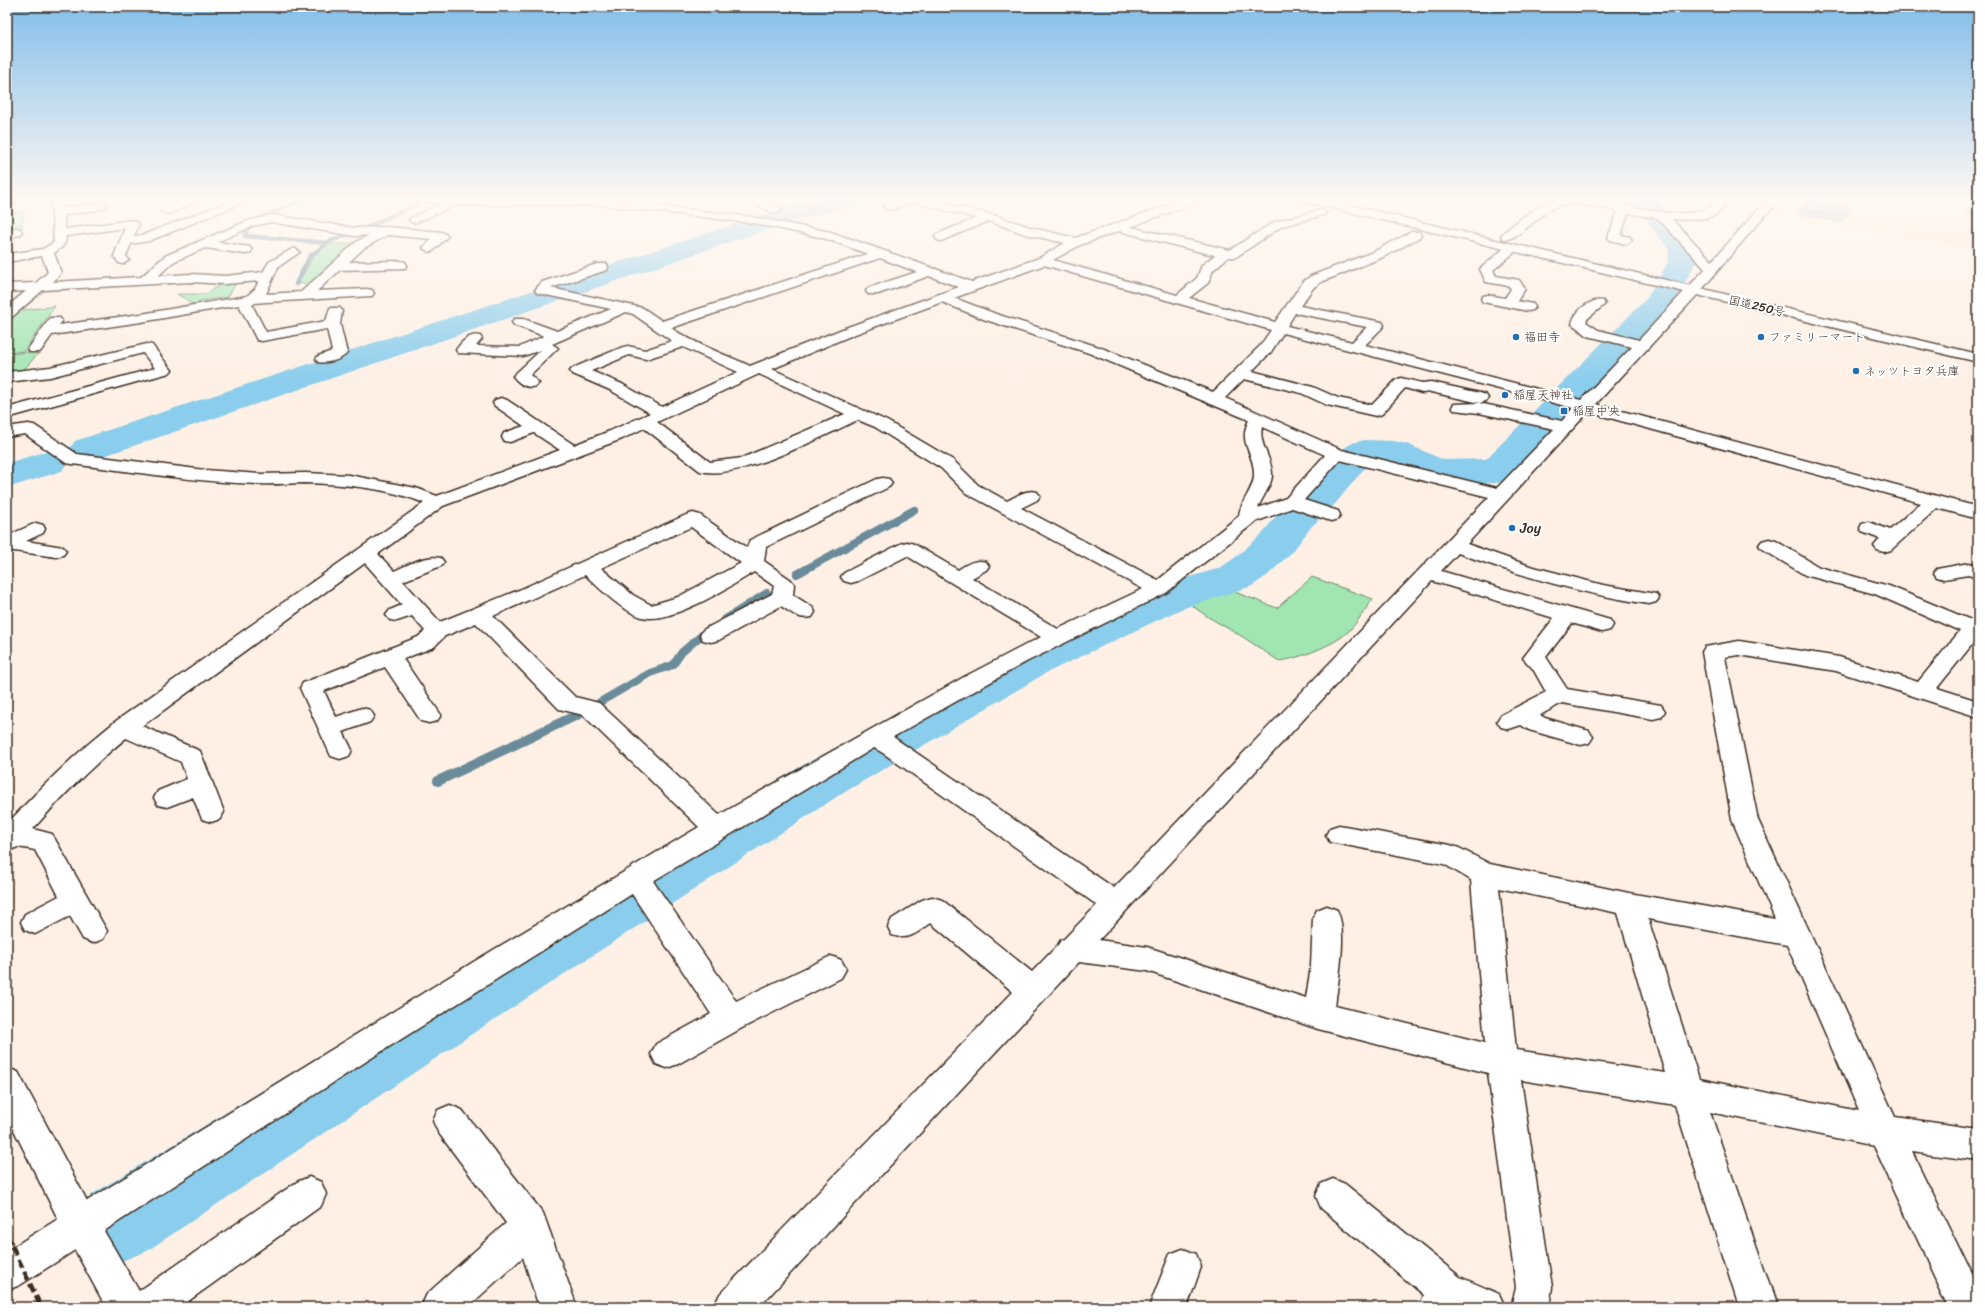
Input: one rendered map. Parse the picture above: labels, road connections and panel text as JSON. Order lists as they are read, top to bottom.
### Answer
{
  "streets": {
    "main road": ["国道250号"]
  },
  "places": {
    "other": [
      "福田寺",
      "ファミリーマート",
      "ネッツトヨタ兵庫",
      "稲屋天神社",
      "Joy"
    ],
    "transit": ["稲屋中央"]
  }
}
